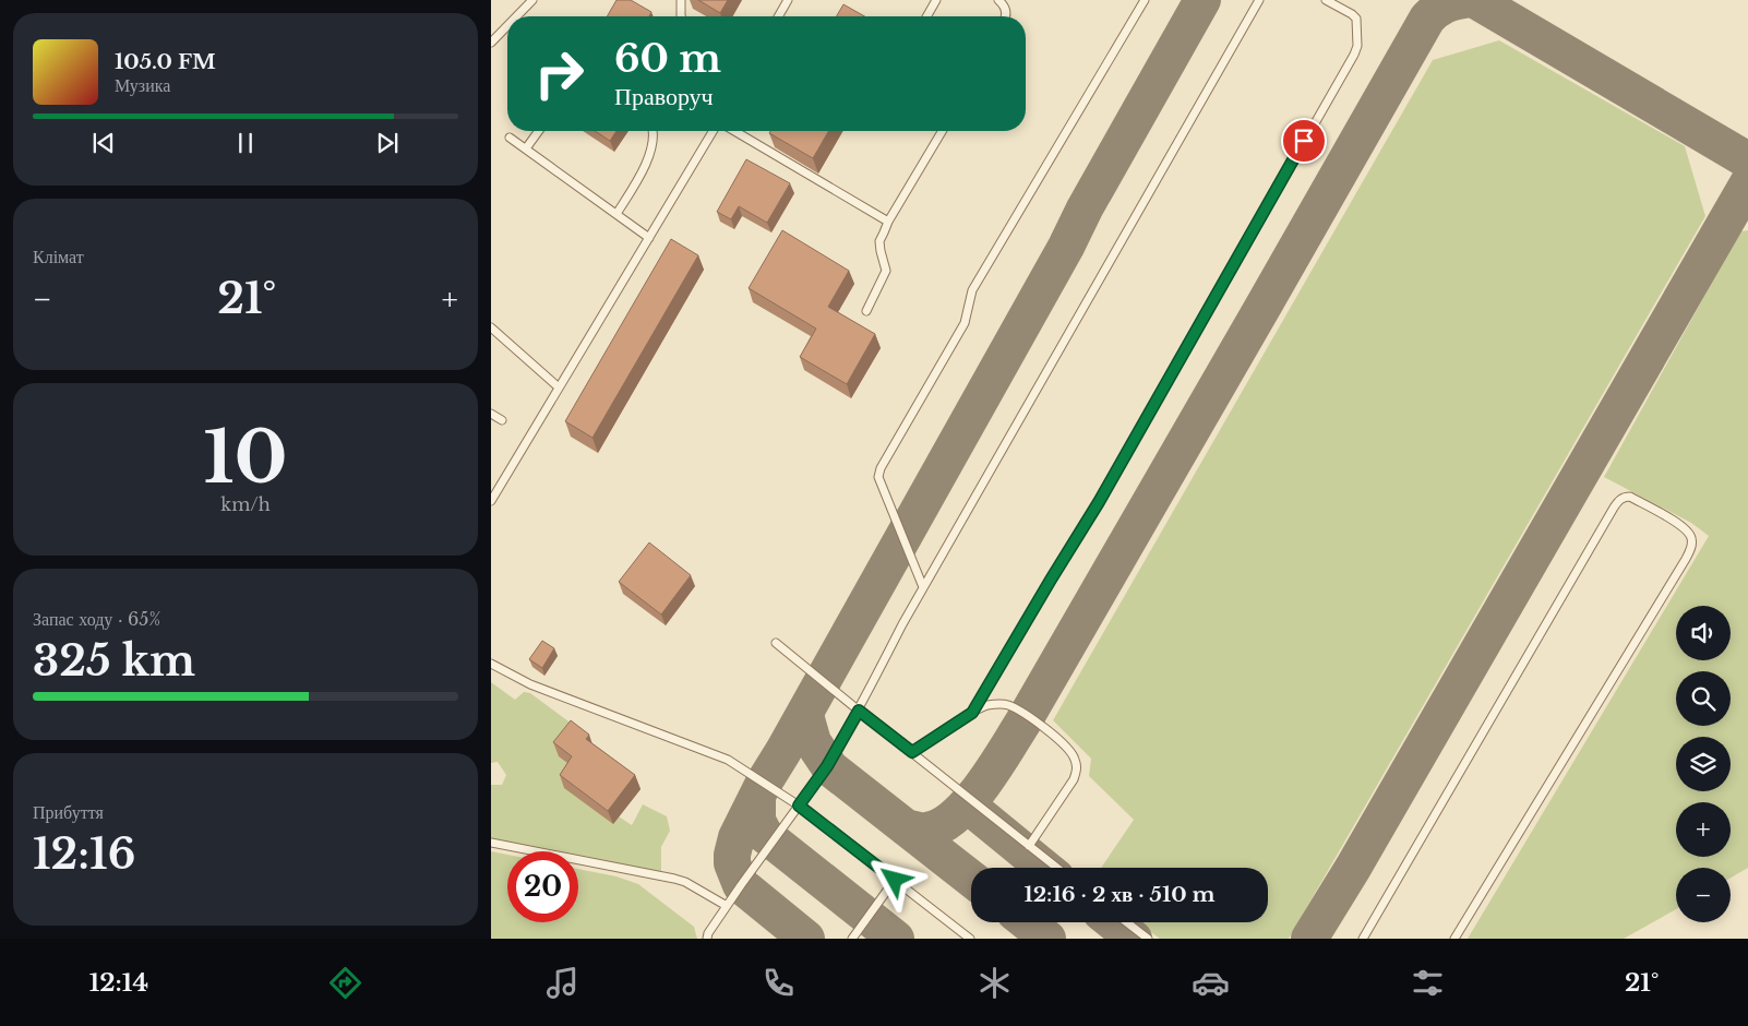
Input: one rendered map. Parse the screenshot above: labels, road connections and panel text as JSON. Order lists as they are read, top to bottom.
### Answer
{
  "page": {
    "turn": ["60 m", "Праворуч"],
    "song": ["105.0 FM", "Музика"],
    "tile": [
      "Клімат",
      ["10", "km/h"],
      ["Запас ходу · 65%", "325 km"],
      ["Прибуття", "12:16"]
    ],
    "heat": ["−", "21°", "+"],
    "map_buttons": ["+", "−"],
    "limit": "20",
    "trip": "12:16 · 2 хв · 510 m",
    "tabs": ["12:14", "21°"]
  }
}
